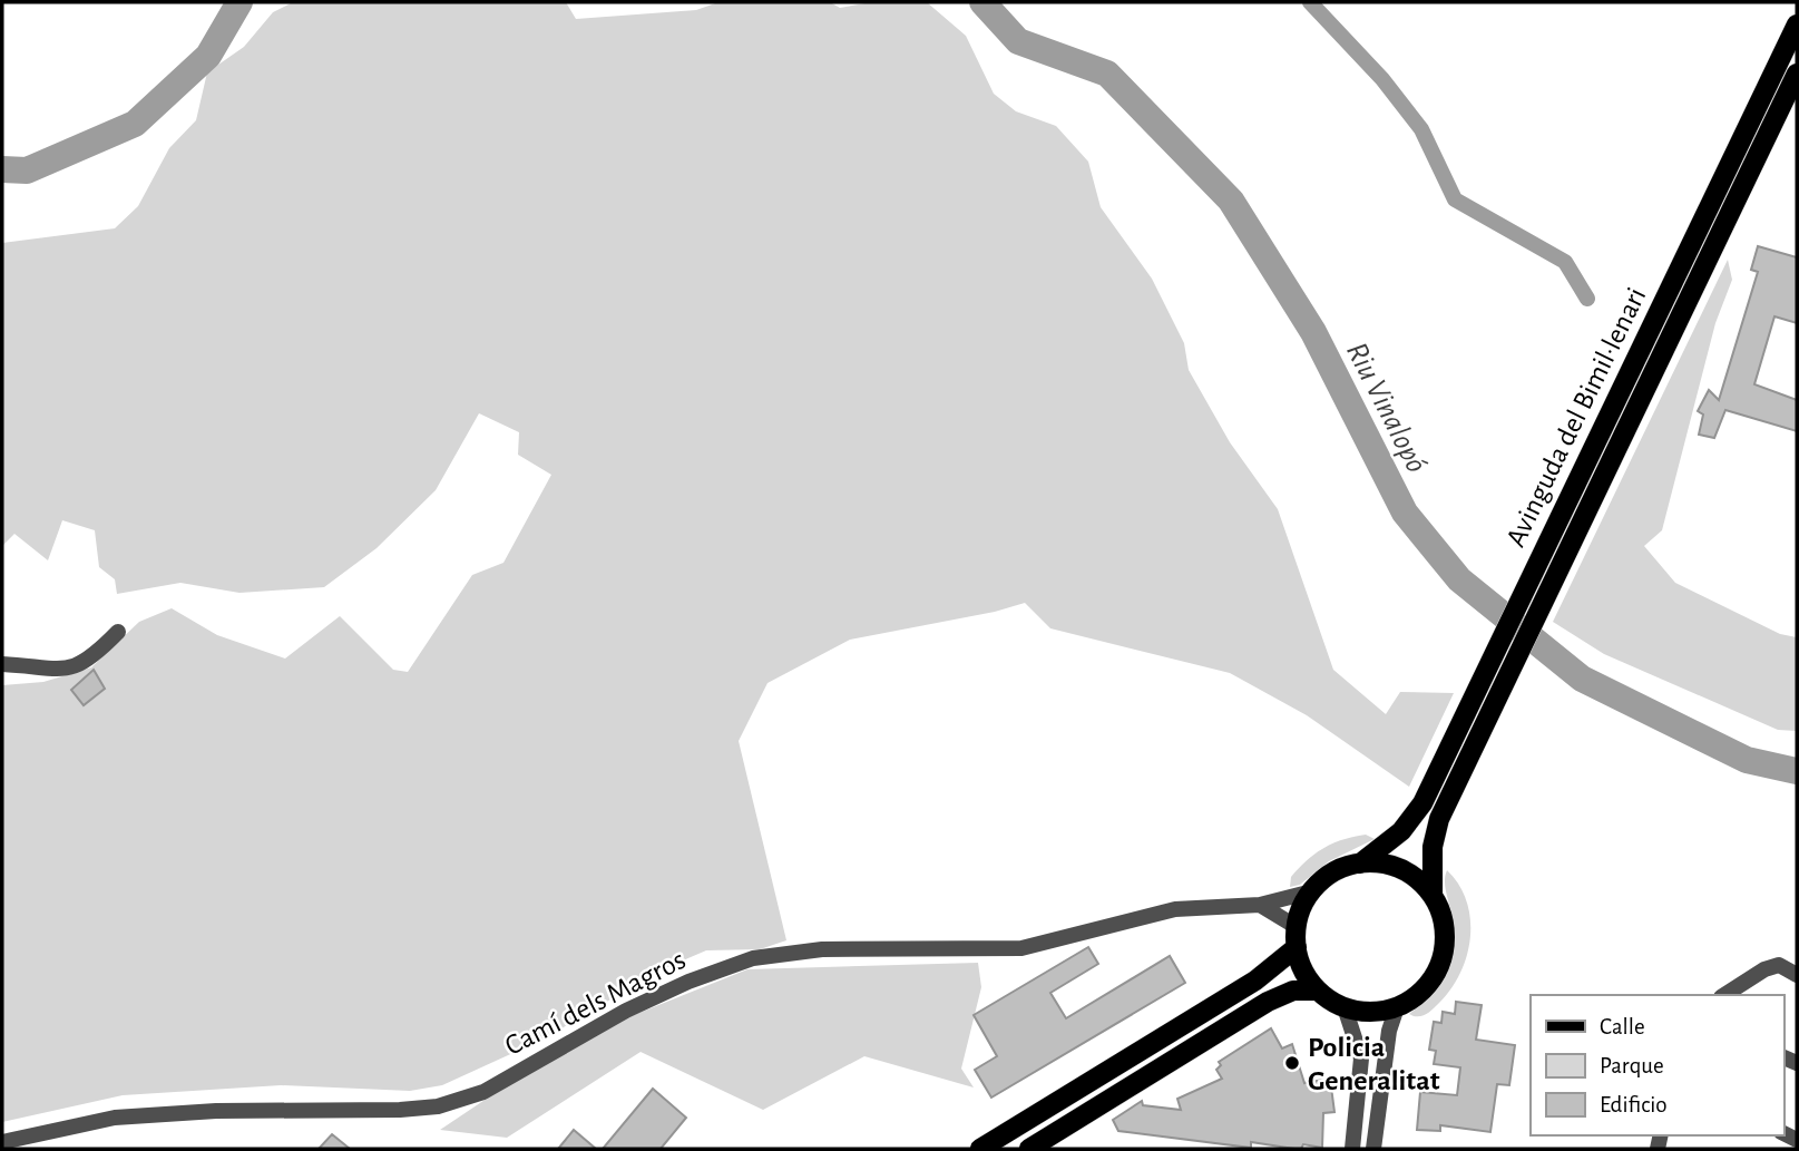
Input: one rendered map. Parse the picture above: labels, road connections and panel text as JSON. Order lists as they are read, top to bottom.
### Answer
{
  "streets": {
    "main road": ["Avinguda del Bimil·lenari"],
    "street": ["Camí dels Magros"]
  },
  "crossings": [
    ["Avinguda del Bimil·lenari", "Camí dels Magros"]
  ],
  "water": ["Riu Vinalopó"],
  "places": ["Policia Generalitat"],
  "legend": ["Calle", "Parque", "Edificio"]
}
